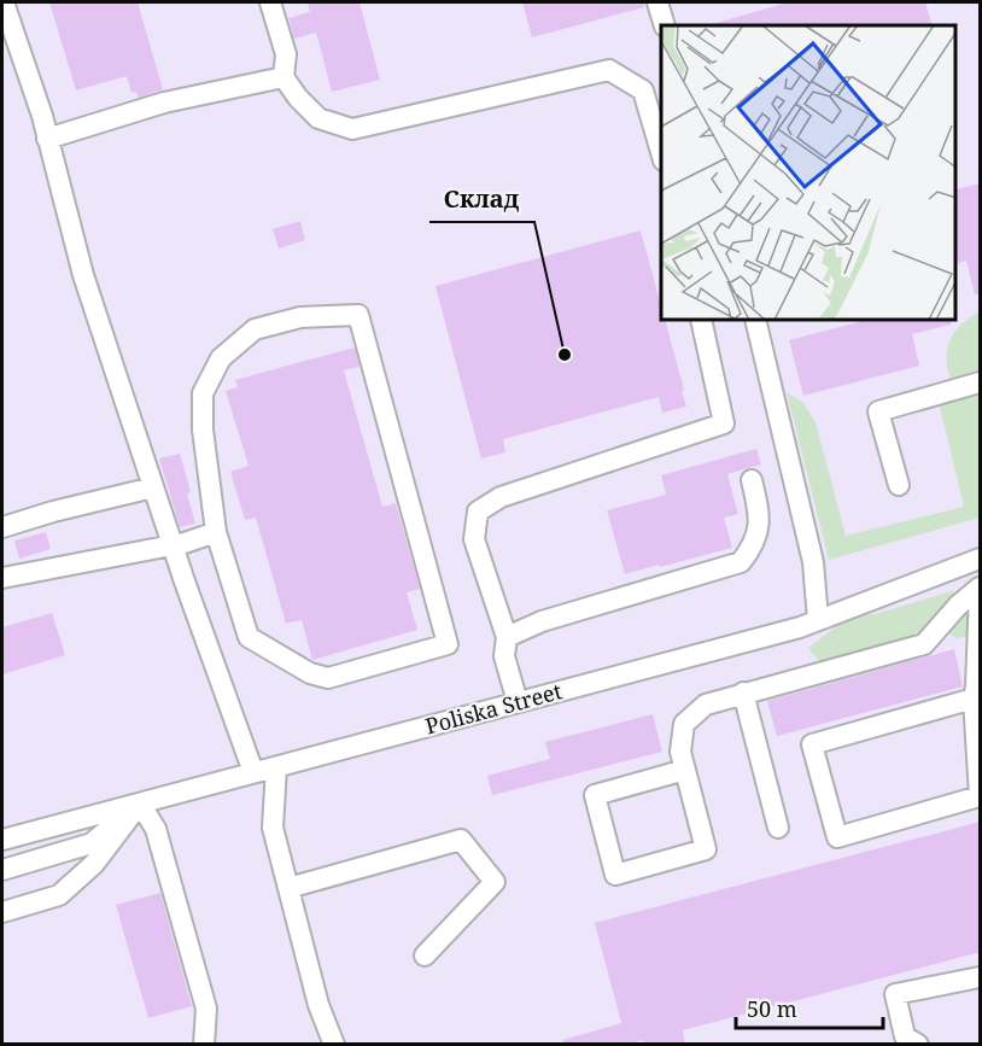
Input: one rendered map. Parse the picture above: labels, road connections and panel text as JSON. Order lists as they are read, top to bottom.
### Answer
{
  "streets": {
    "street": ["Poliska Street"]
  },
  "places": ["Склад"],
  "scale_bar": "50 m"
}
